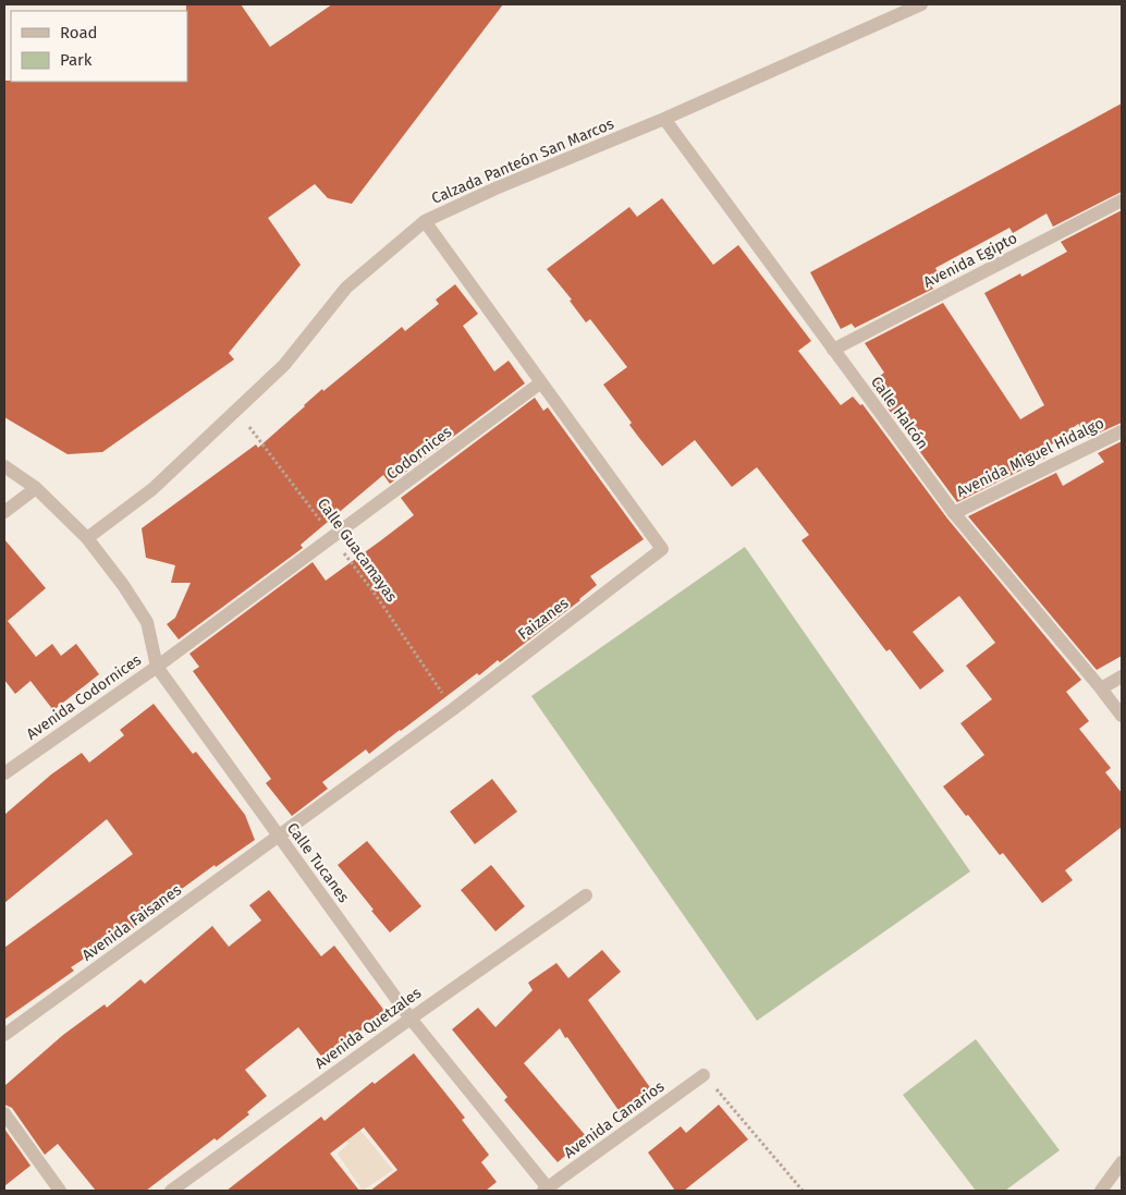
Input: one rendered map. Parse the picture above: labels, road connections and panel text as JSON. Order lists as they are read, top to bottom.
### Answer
{
  "streets": {
    "street": [
      "Calzada Panteón San Marcos",
      "Avenida Egipto",
      "Calle Halcón",
      "Codornices",
      "Avenida Miguel Hidalgo",
      "Faizanes",
      "Avenida Codornices",
      "Calle Tucanes",
      "Avenida Faisanes",
      "Avenida Quetzales",
      "Avenida Canarios"
    ],
    "path": ["Calle Guacamayas"]
  },
  "crossings": [
    ["Calzada Panteón San Marcos", "Calle Halcón"],
    ["Calzada Panteón San Marcos", "Calle Guacamayas"],
    ["Calzada Panteón San Marcos", "Calle Tucanes"],
    ["Avenida Egipto", "Calle Halcón"],
    ["Calle Halcón", "Avenida Miguel Hidalgo"],
    ["Codornices", "Calle Guacamayas"],
    ["Codornices", "Faizanes"],
    ["Codornices", "Avenida Codornices"],
    ["Codornices", "Calle Tucanes"],
    ["Calle Guacamayas", "Faizanes"],
    ["Faizanes", "Calle Tucanes"],
    ["Faizanes", "Avenida Faisanes"],
    ["Avenida Codornices", "Calle Tucanes"],
    ["Calle Tucanes", "Avenida Faisanes"],
    ["Calle Tucanes", "Avenida Quetzales"],
    ["Calle Tucanes", "Avenida Canarios"]
  ],
  "legend": ["Road", "Park"]
}
